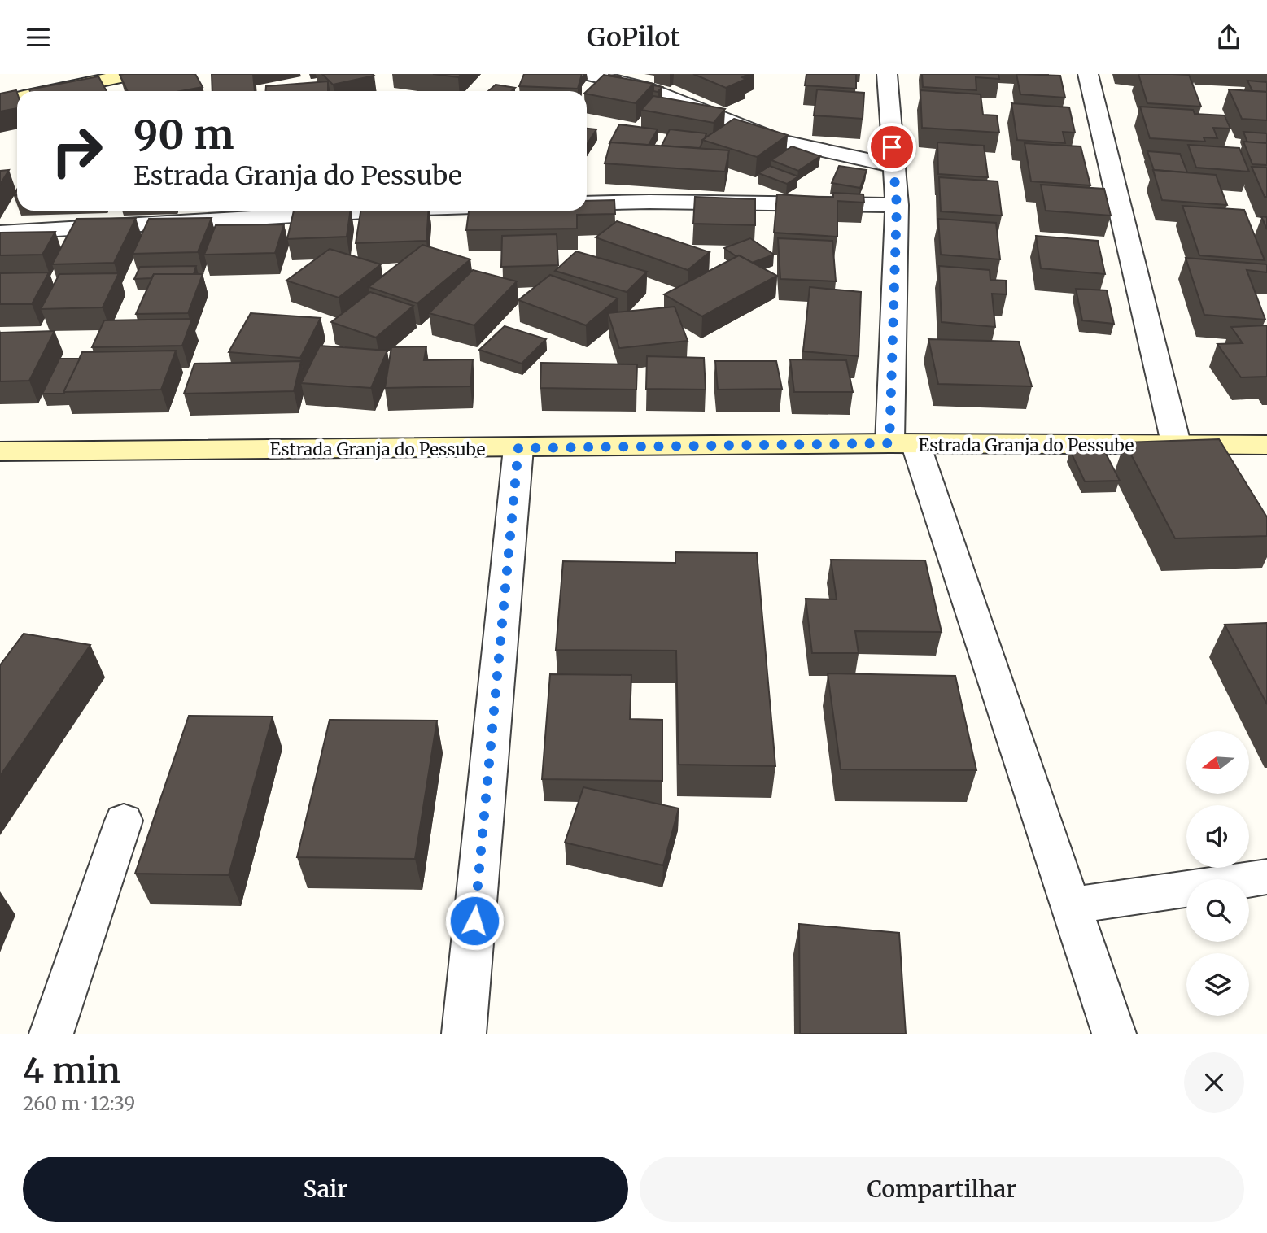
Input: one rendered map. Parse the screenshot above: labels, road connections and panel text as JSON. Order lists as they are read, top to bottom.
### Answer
{
  "streets": {
    "main road": ["Estrada Granja do Pessube"]
  },
  "north": "left",
  "page": {
    "header": "GoPilot",
    "turn": ["90 m", "Estrada Granja do Pessube"],
    "heading": ["4 min", "260 m · 12:39"],
    "buttons": ["Sair", "Compartilhar"]
  }
}
